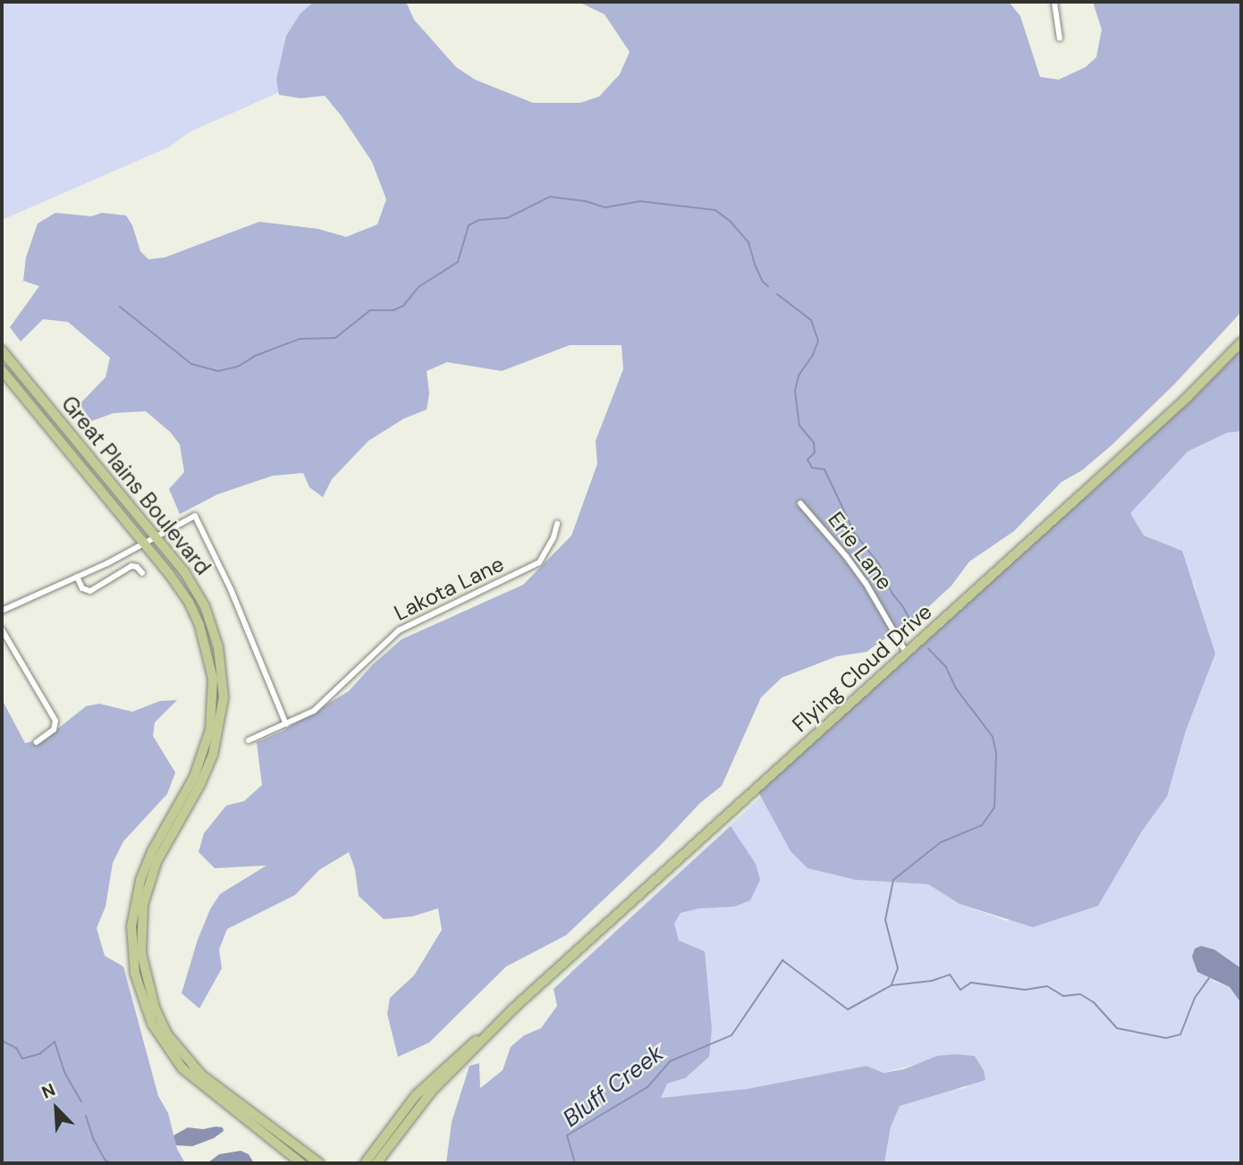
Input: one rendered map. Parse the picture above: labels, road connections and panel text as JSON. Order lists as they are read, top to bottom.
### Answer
{
  "streets": {
    "main road": ["Great Plains Boulevard", "Flying Cloud Drive"],
    "street": ["Erie Lane", "Lakota Lane"]
  },
  "crossings": [
    ["Erie Lane", "Flying Cloud Drive"]
  ],
  "water": ["Bluff Creek"],
  "north": "top left"
}
